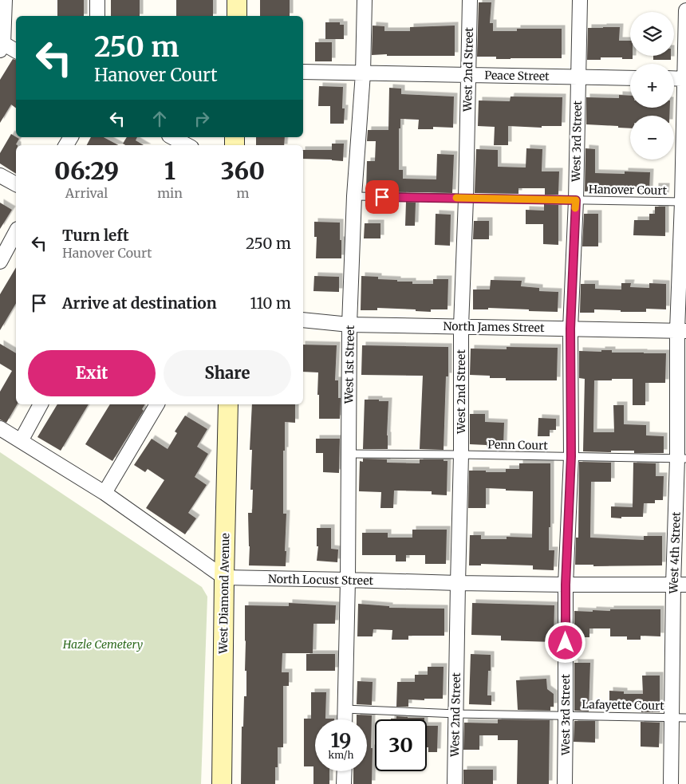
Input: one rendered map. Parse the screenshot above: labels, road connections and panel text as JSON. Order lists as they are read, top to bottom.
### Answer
{
  "streets": {
    "street": [
      "West 2nd Street",
      "Peace Street",
      "West 3rd Street",
      "North James Street",
      "West 1st Street",
      "West 4th Street",
      "North Locust Street",
      "West Diamond Avenue"
    ],
    "lane": ["Hanover Court", "Penn Court", "Lafayette Court"]
  },
  "crossings": [
    ["West 2nd Street", "Peace Street"],
    ["West 2nd Street", "Hanover Court"],
    ["West 2nd Street", "North James Street"],
    ["West 2nd Street", "Penn Court"],
    ["West 2nd Street", "North Locust Street"],
    ["West 2nd Street", "Lafayette Court"],
    ["Peace Street", "West 3rd Street"],
    ["Peace Street", "West 1st Street"],
    ["West 3rd Street", "Hanover Court"],
    ["West 3rd Street", "North James Street"],
    ["West 3rd Street", "Penn Court"],
    ["West 3rd Street", "North Locust Street"],
    ["West 3rd Street", "Lafayette Court"],
    ["Hanover Court", "West 1st Street"],
    ["Hanover Court", "West 4th Street"],
    ["North James Street", "West 1st Street"],
    ["North James Street", "West 4th Street"],
    ["West 1st Street", "Penn Court"],
    ["West 1st Street", "North Locust Street"],
    ["West 1st Street", "Lafayette Court"],
    ["Penn Court", "West 4th Street"],
    ["West 4th Street", "North Locust Street"],
    ["West 4th Street", "Lafayette Court"],
    ["North Locust Street", "West Diamond Avenue"]
  ],
  "parks": ["Hazle Cemetery"],
  "page": {
    "map_buttons": ["+", "−"],
    "turn": ["250 m", "Hanover Court"],
    "eta": [
      "06:29",
      "Arrival",
      "1",
      "min",
      "360",
      "m"
    ],
    "list": [
      {
        "name": "Turn left",
        "note": "Hanover Court",
        "value": "250 m"
      },
      {
        "name": "Arrive at destination",
        "value": "110 m"
      }
    ],
    "buttons": ["Exit", "Share"],
    "speed": "19 km/h",
    "limit": "30"
  }
}
